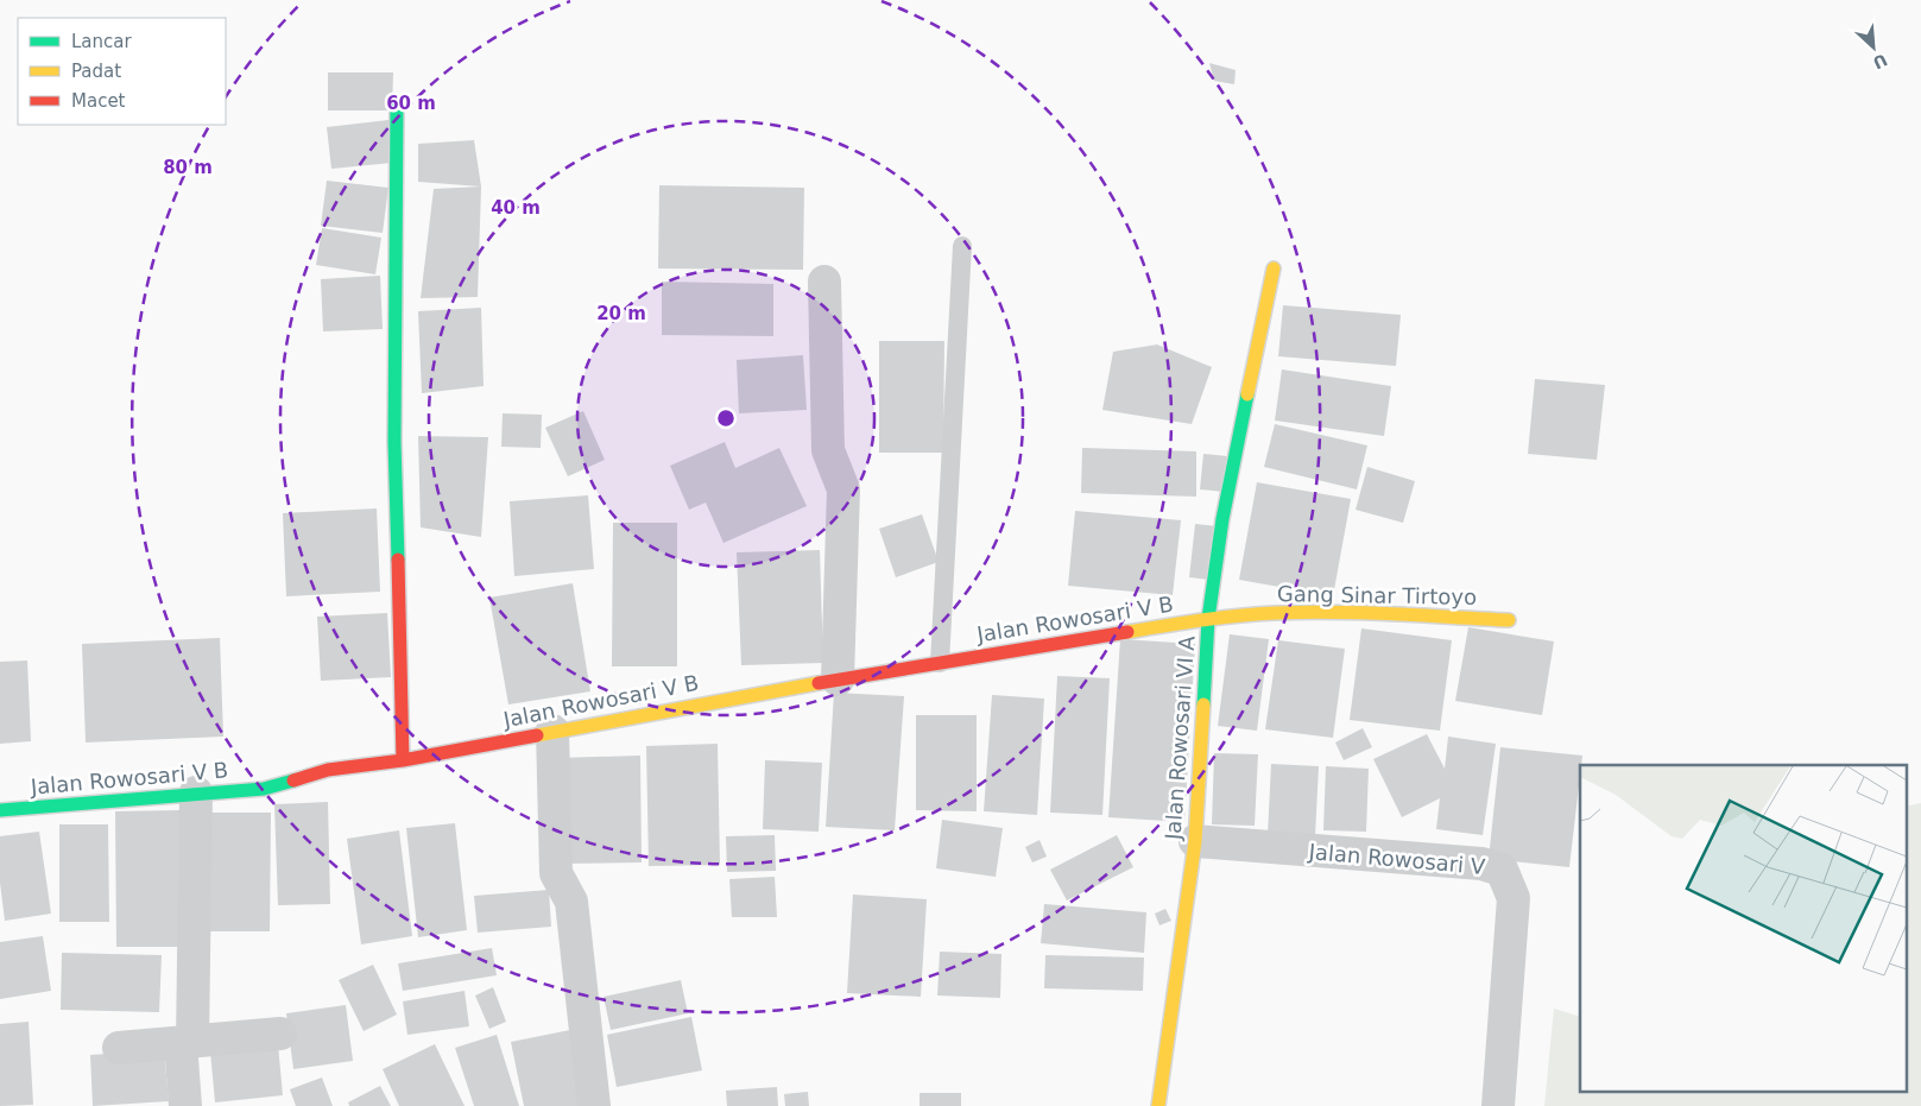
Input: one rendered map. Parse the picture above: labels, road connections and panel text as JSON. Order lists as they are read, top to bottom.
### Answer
{
  "streets": {
    "street": [
      "Gang Sinar Tirtoyo",
      "Jalan Rowosari V B",
      "Jalan Rowosari VI A",
      "Jalan Rowosari V"
    ]
  },
  "crossings": [
    ["Gang Sinar Tirtoyo", "Jalan Rowosari V B"],
    ["Gang Sinar Tirtoyo", "Jalan Rowosari VI A"],
    ["Jalan Rowosari V B", "Jalan Rowosari VI A"],
    ["Jalan Rowosari VI A", "Jalan Rowosari V"]
  ],
  "legend": ["Lancar", "Padat", "Macet"],
  "north": "bottom right",
  "rings": [
    "60 m",
    "80 m",
    "40 m",
    "20 m"
  ]
}
